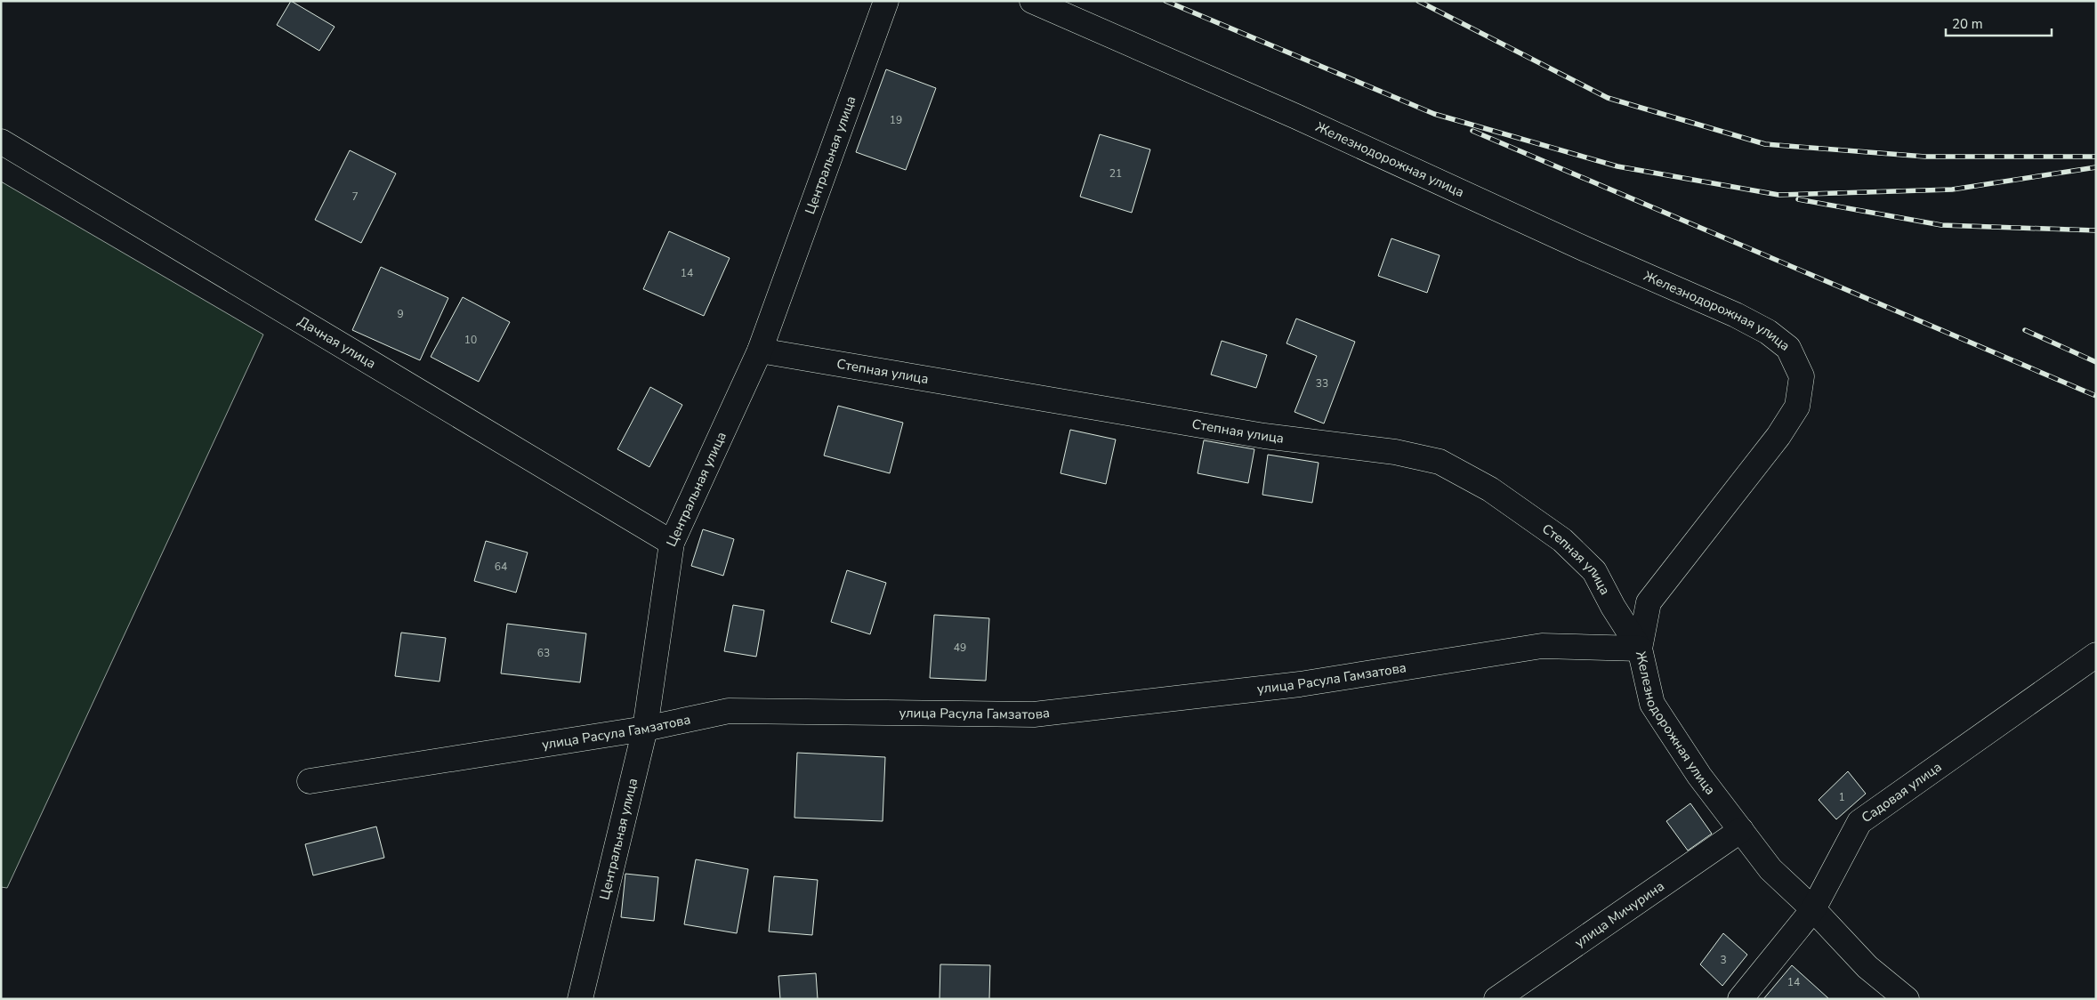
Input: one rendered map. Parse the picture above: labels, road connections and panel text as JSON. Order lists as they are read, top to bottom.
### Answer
{
  "streets": {
    "street": [
      "Центральная улица",
      "Железнодорожная улица",
      "Дачная улица",
      "Степная улица",
      "улица Расула Гамзатова",
      "Садовая улица",
      "улица Мичурина"
    ]
  },
  "crossings": [
    ["Центральная улица", "Дачная улица"],
    ["Центральная улица", "Степная улица"],
    ["Центральная улица", "улица Расула Гамзатова"],
    ["Железнодорожная улица", "Степная улица"],
    ["Железнодорожная улица", "улица Расула Гамзатова"],
    ["Железнодорожная улица", "Садовая улица"],
    ["Железнодорожная улица", "улица Мичурина"],
    ["Степная улица", "улица Расула Гамзатова"]
  ],
  "house_numbers": [
    "19",
    "21",
    "7",
    "14",
    "9",
    "10",
    "33",
    "64",
    "49",
    "63",
    "1",
    "3",
    "14"
  ],
  "scale_bar": "20 m"
}
